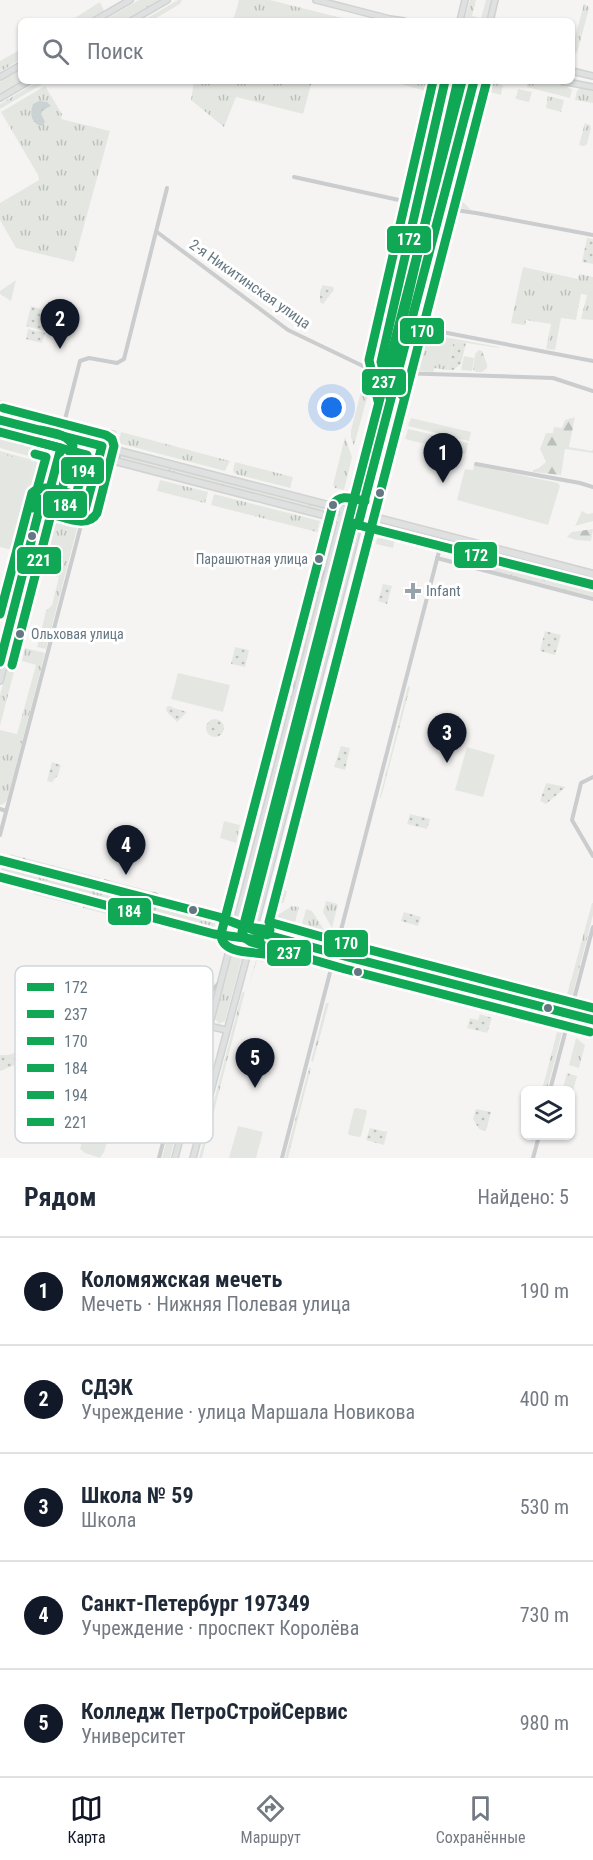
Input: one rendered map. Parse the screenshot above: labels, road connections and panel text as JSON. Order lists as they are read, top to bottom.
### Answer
{
  "streets": {
    "street": ["2-я Никитинская улица"]
  },
  "places": {
    "other": ["Парашютная улица", "Ольховая улица"],
    "health": ["Infant"]
  },
  "lines": [
    "transit line 172",
    "transit line 237",
    "transit line 170",
    "transit line 221",
    "transit line 184",
    "transit line 194"
  ],
  "legend": [
    "172",
    "237",
    "170",
    "184",
    "194",
    "221"
  ],
  "page": {
    "search": "Поиск",
    "pins": [
      "2",
      "1",
      "3",
      "4",
      "5"
    ],
    "heading": ["Рядом", "Найдено: 5"],
    "list": [
      {
        "mark": "1",
        "name": "Коломяжская мечеть",
        "note": "Мечеть · Нижняя Полевая улица",
        "value": "190 m"
      },
      {
        "mark": "2",
        "name": "СДЭК",
        "note": "Учреждение · улица Маршала Новикова",
        "value": "400 m"
      },
      {
        "mark": "3",
        "name": "Школа № 59",
        "note": "Школа",
        "value": "530 m"
      },
      {
        "mark": "4",
        "name": "Санкт-Петербург 197349",
        "note": "Учреждение · проспект Королёва",
        "value": "730 m"
      },
      {
        "mark": "5",
        "name": "Колледж ПетроСтройСервис",
        "note": "Университет",
        "value": "980 m"
      }
    ],
    "nav": ["Карта", "Маршрут", "Сохранённые"]
  }
}
